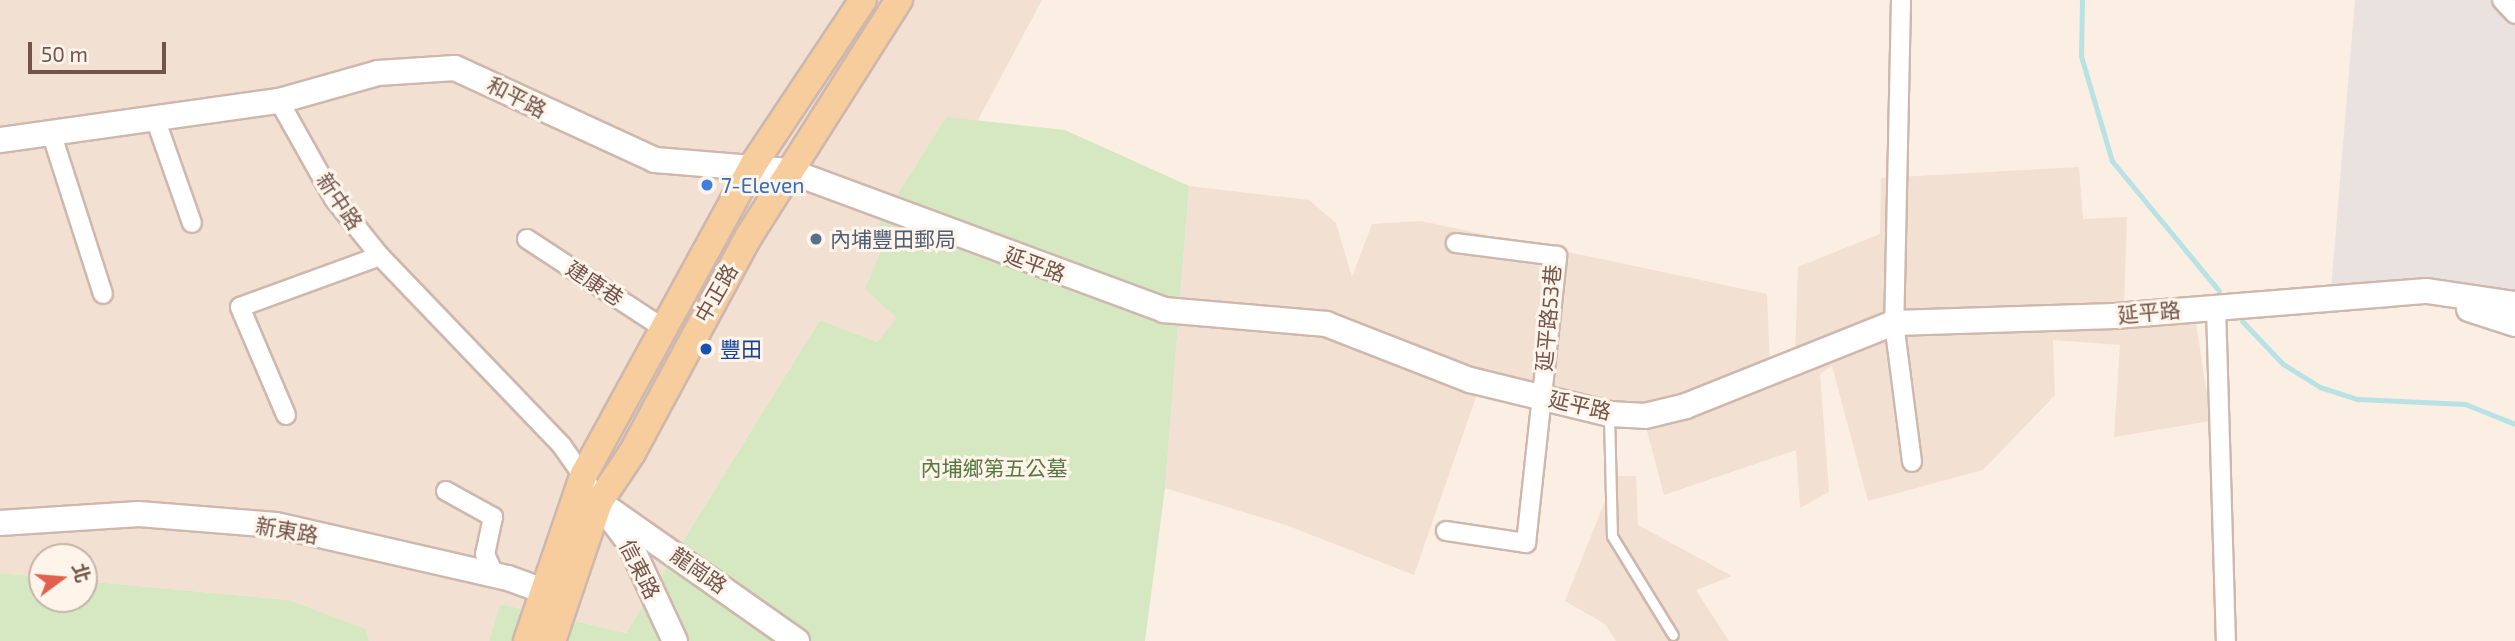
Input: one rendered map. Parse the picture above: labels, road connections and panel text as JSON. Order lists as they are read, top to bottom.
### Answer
{
  "streets": {
    "main road": ["中正路"],
    "street": [
      "和平路",
      "新中路",
      "延平路",
      "建康巷",
      "延平路53巷",
      "新東路",
      "信東路",
      "龍崗路"
    ]
  },
  "crossings": [
    ["和平路", "新中路"],
    ["和平路", "延平路"],
    ["和平路", "中正路"],
    ["新中路", "中正路"],
    ["新中路", "信東路"],
    ["新中路", "龍崗路"],
    ["延平路", "中正路"],
    ["延平路", "延平路53巷"],
    ["建康巷", "中正路"],
    ["中正路", "新東路"],
    ["中正路", "信東路"],
    ["中正路", "龍崗路"],
    ["信東路", "龍崗路"]
  ],
  "parks": ["內埔鄉第五公墓"],
  "places": ["7-Eleven", "內埔豐田郵局", "豐田"],
  "scale_bar": "50 m",
  "north": "right"
}
